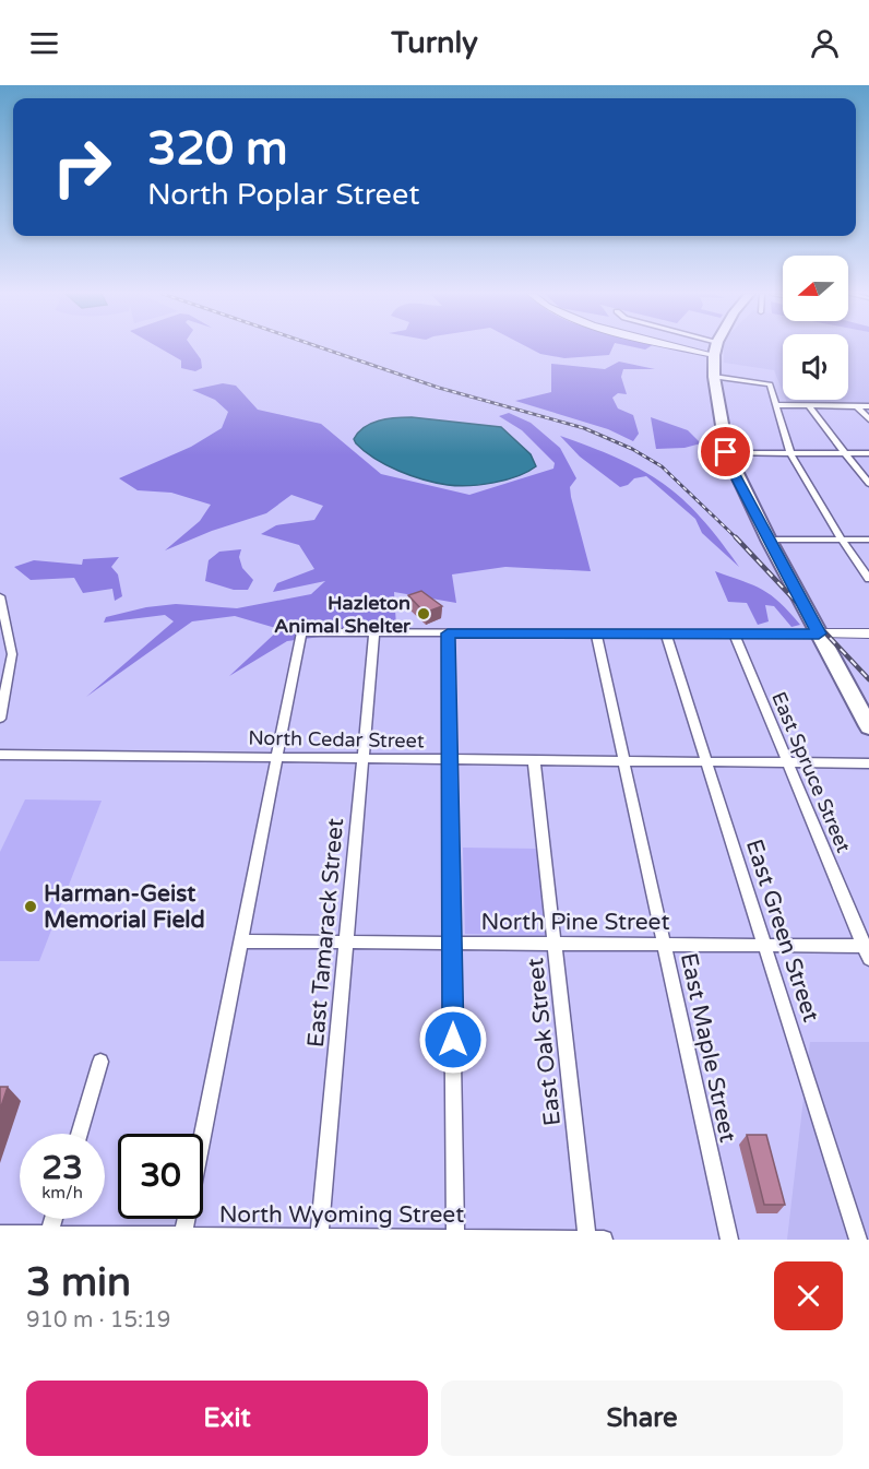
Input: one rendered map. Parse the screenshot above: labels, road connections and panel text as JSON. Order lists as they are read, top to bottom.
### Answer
{
  "streets": {
    "street": [
      "North Cedar Street",
      "East Spruce Street",
      "North Pine Street",
      "East Green Street",
      "East Tamarack Street",
      "East Oak Street",
      "East Maple Street",
      "North Wyoming Street"
    ]
  },
  "crossings": [
    ["North Cedar Street", "East Spruce Street"],
    ["North Cedar Street", "East Green Street"],
    ["North Cedar Street", "East Tamarack Street"],
    ["North Cedar Street", "East Oak Street"],
    ["North Cedar Street", "East Maple Street"],
    ["East Spruce Street", "North Pine Street"],
    ["North Pine Street", "East Green Street"],
    ["North Pine Street", "East Tamarack Street"],
    ["North Pine Street", "East Oak Street"],
    ["North Pine Street", "East Maple Street"],
    ["East Tamarack Street", "North Wyoming Street"],
    ["East Oak Street", "North Wyoming Street"]
  ],
  "places": ["Hazleton Animal Shelter", "Harman-Geist Memorial Field"],
  "north": "left",
  "page": {
    "header": "Turnly",
    "turn": ["320 m", "North Poplar Street"],
    "speed": "23 km/h",
    "limit": "30",
    "heading": ["3 min", "910 m · 15:19"],
    "buttons": ["Exit", "Share"]
  }
}
